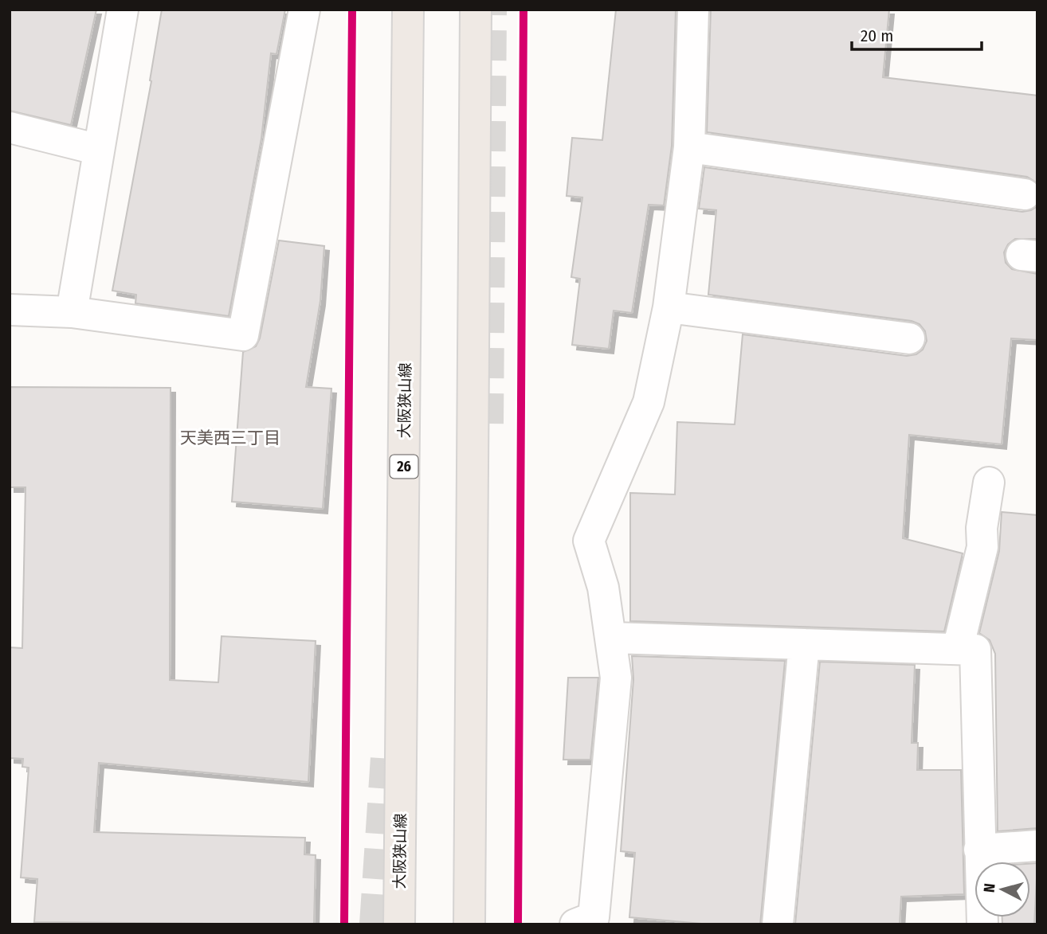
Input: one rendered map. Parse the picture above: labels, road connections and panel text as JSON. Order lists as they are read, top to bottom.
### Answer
{
  "streets": {
    "main road": ["大阪狭山線", "26"]
  },
  "districts": ["天美西三丁目"],
  "scale_bar": "20 m",
  "north": "left"
}
